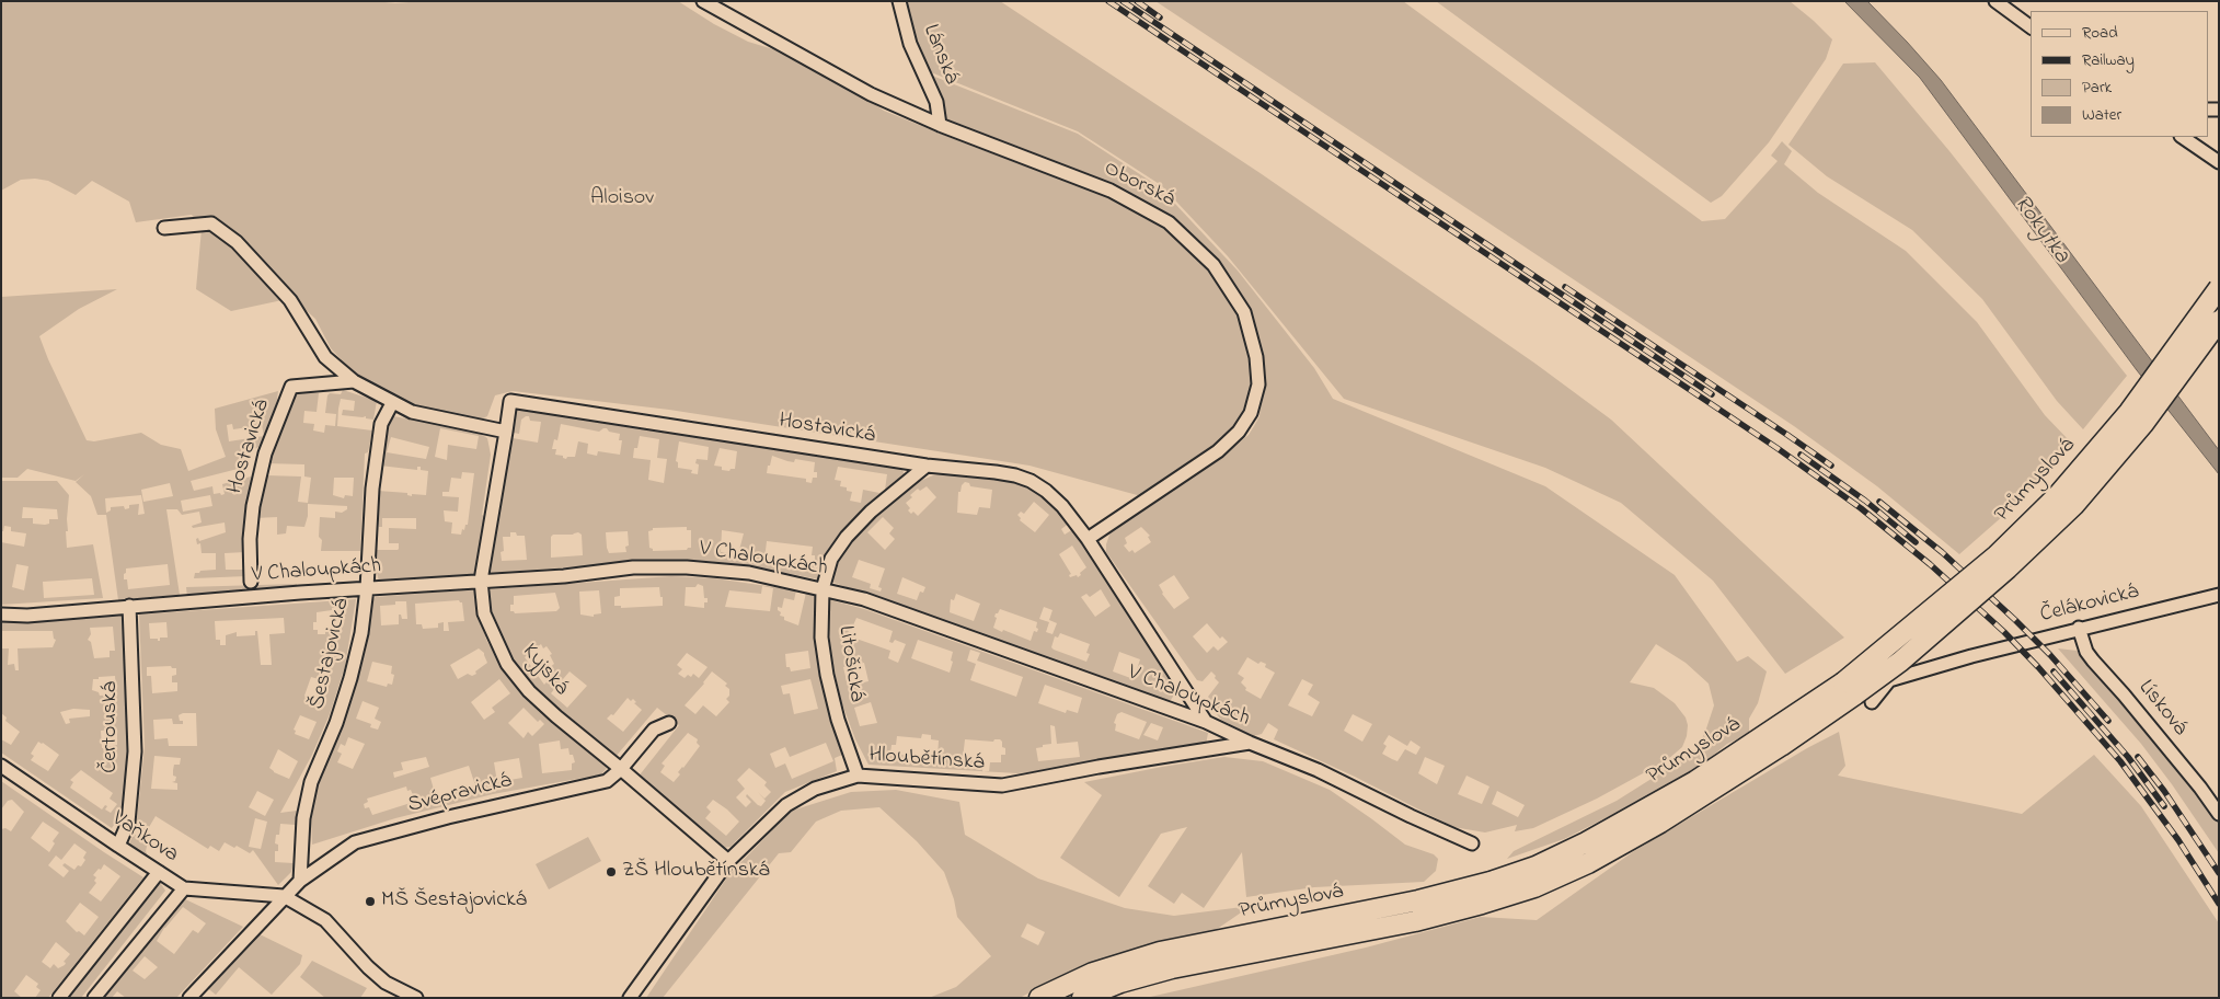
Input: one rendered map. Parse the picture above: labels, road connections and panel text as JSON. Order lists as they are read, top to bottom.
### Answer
{
  "streets": {
    "main road": ["Průmyslová"],
    "street": [
      "Lánská",
      "Oborská",
      "Hostavická",
      "V Chaloupkách",
      "Čelákovická",
      "Šestajovická",
      "Litošická",
      "Kyjská",
      "Lísková",
      "Čertouská",
      "Hloubětínská",
      "Svépravická",
      "Vaňkova"
    ]
  },
  "crossings": [
    ["Lánská", "Oborská"],
    ["Oborská", "Hostavická"],
    ["Hostavická", "V Chaloupkách"],
    ["Hostavická", "Litošická"],
    ["Hostavická", "Kyjská"],
    ["Průmyslová", "Čelákovická"],
    ["V Chaloupkách", "Šestajovická"],
    ["V Chaloupkách", "Litošická"],
    ["V Chaloupkách", "Kyjská"],
    ["V Chaloupkách", "Čertouská"],
    ["V Chaloupkách", "Hloubětínská"],
    ["Čelákovická", "Lísková"],
    ["Šestajovická", "Svépravická"],
    ["Litošická", "Hloubětínská"],
    ["Kyjská", "Hloubětínská"],
    ["Kyjská", "Svépravická"],
    ["Čertouská", "Vaňkova"],
    ["Svépravická", "Vaňkova"]
  ],
  "water": ["Rokytka"],
  "parks": ["Aloisov"],
  "places": ["ZŠ Hloubětínská", "MŠ Šestajovická"],
  "legend": [
    "Road",
    "Railway",
    "Park",
    "Water"
  ]
}
